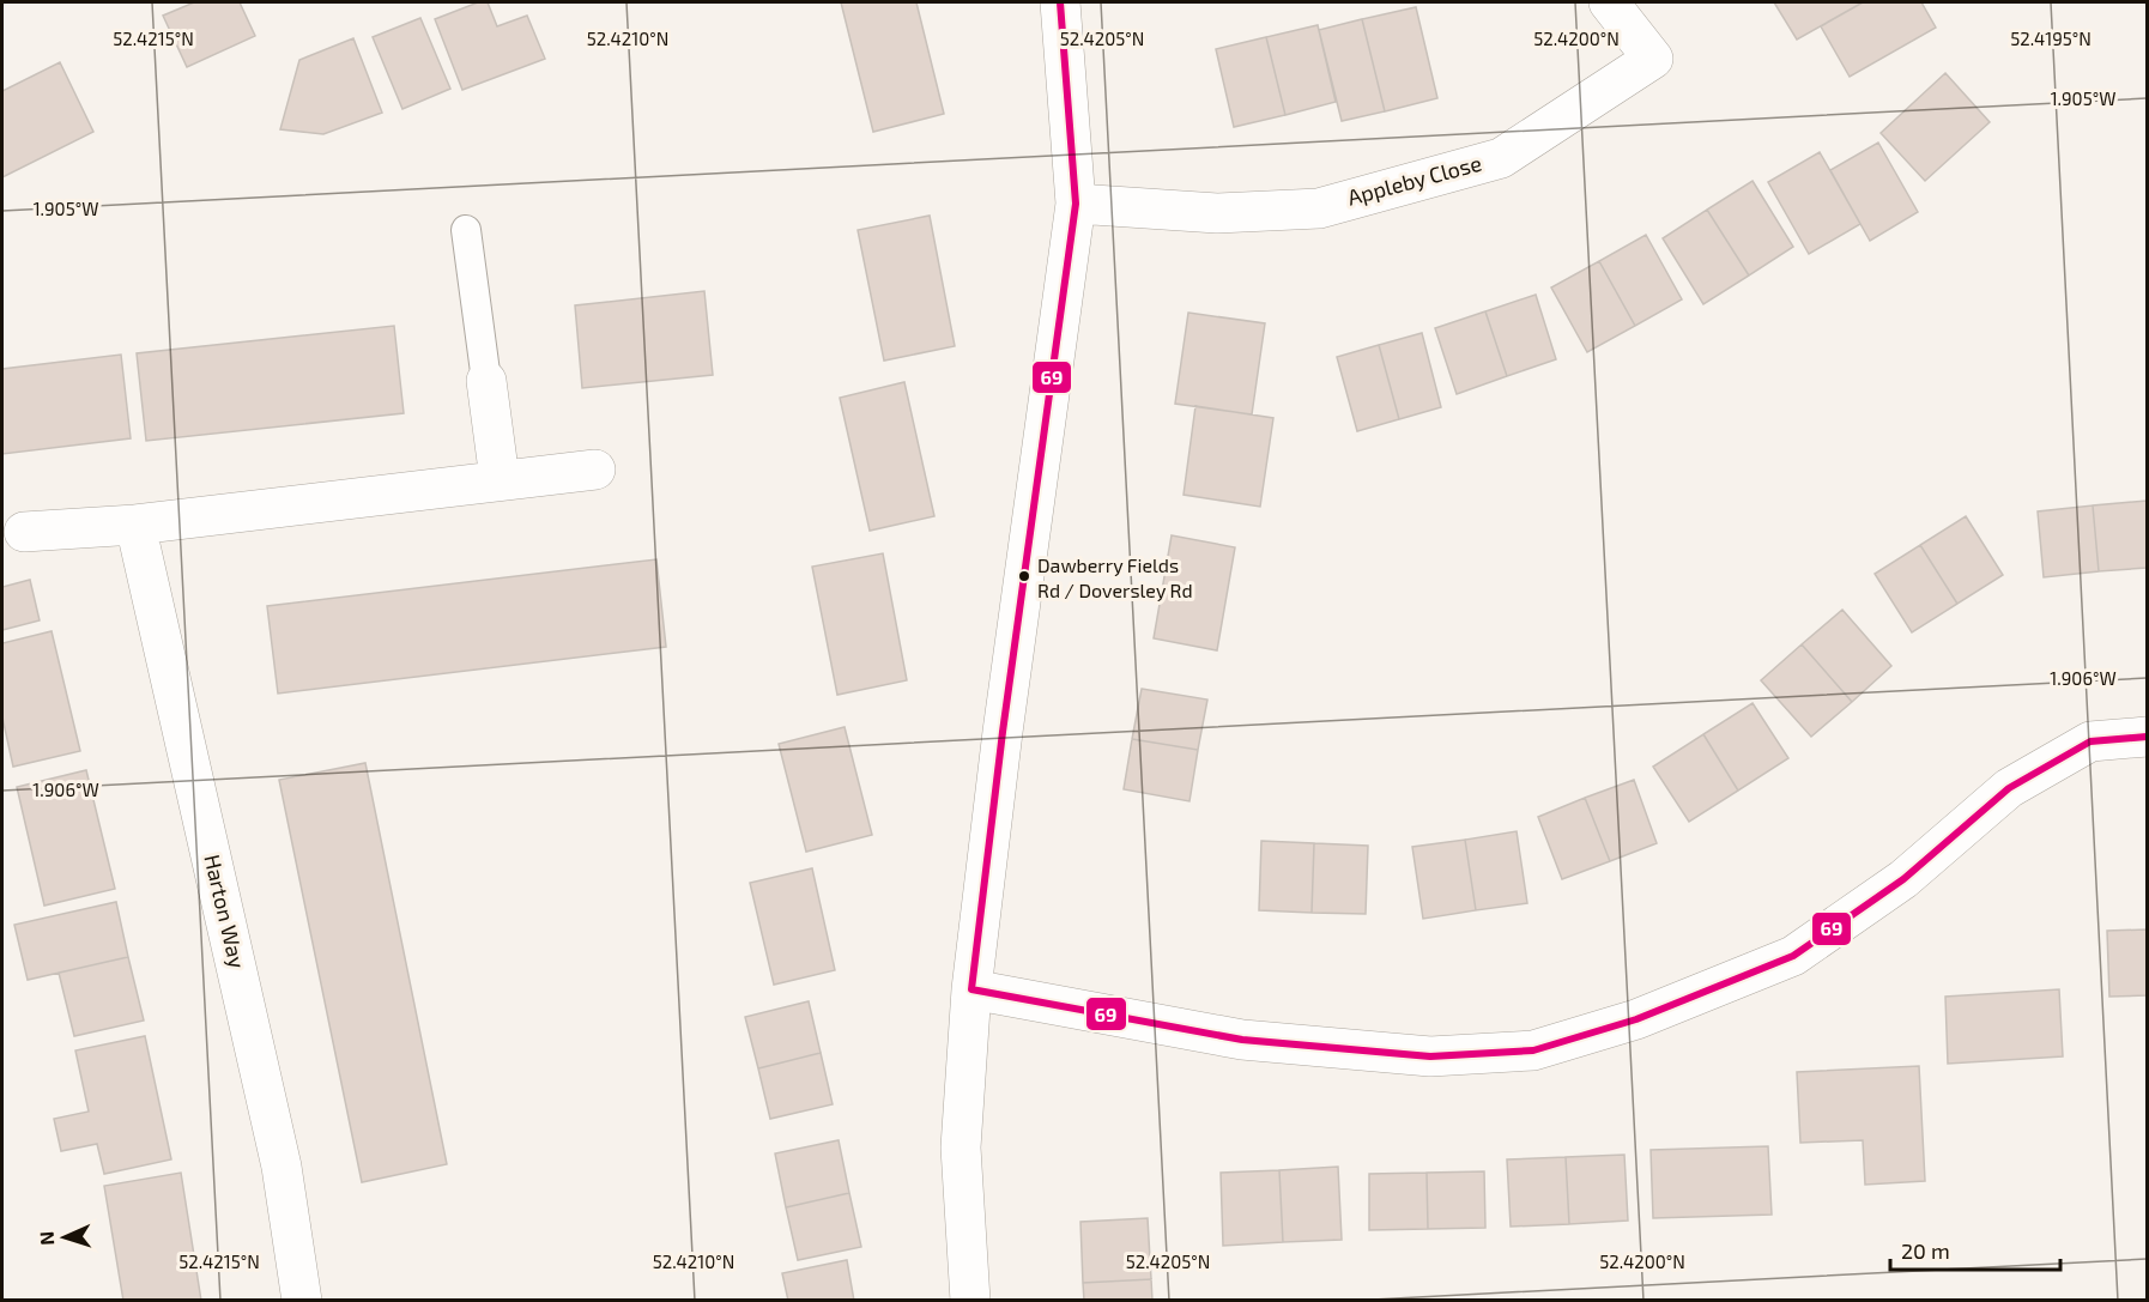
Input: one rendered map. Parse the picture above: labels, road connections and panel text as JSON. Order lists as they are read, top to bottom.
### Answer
{
  "streets": {
    "street": ["Appleby Close", "Harton Way"]
  },
  "places": ["Dawberry Fields Rd / Doversley Rd"],
  "lines": ["transit line 69"],
  "scale_bar": "20 m",
  "north": "left",
  "coordinates": [
    "52.4215°N",
    "52.4210°N",
    "52.4205°N",
    "52.4200°N",
    "52.4195°N",
    "1.905°W",
    "1.906°W"
  ]
}
